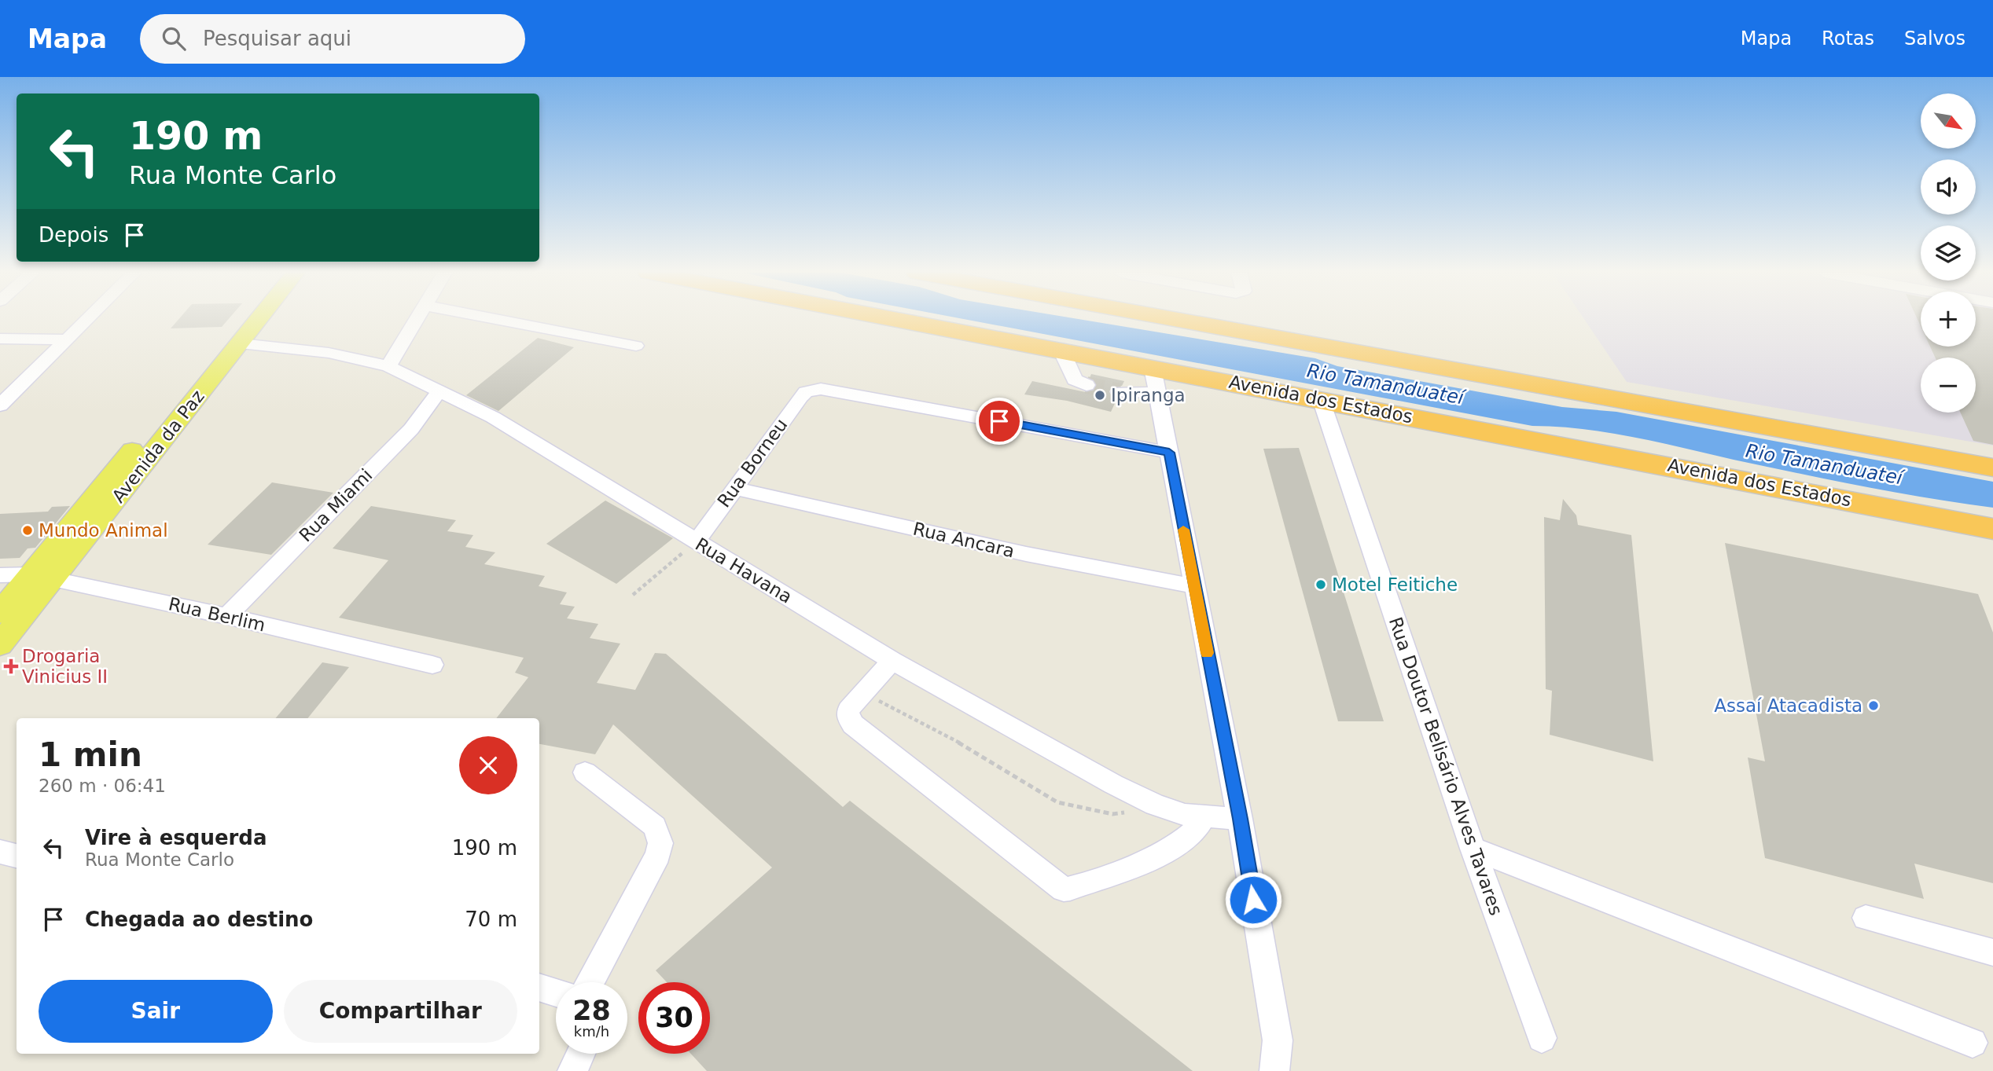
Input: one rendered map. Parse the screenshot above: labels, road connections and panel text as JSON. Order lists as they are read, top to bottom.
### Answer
{
  "streets": {
    "highway": ["Avenida dos Estados"],
    "main road": ["Avenida da Paz"],
    "street": [
      "Rua Borneu",
      "Rua Miami",
      "Rua Ancara",
      "Rua Havana",
      "Rua Berlim",
      "Rua Doutor Belisário Alves Tavares"
    ]
  },
  "crossings": [
    ["Avenida dos Estados", "Rua Doutor Belisário Alves Tavares"],
    ["Avenida da Paz", "Rua Havana"],
    ["Avenida da Paz", "Rua Berlim"],
    ["Rua Borneu", "Rua Ancara"],
    ["Rua Borneu", "Rua Havana"],
    ["Rua Miami", "Rua Havana"],
    ["Rua Miami", "Rua Berlim"]
  ],
  "water": ["Rio Tamanduateí"],
  "places": {
    "other": [
      "Ipiranga",
      "Mundo Animal",
      "Motel Feitiche",
      "Assaí Atacadista"
    ],
    "health": ["Drogaria Vinicius II"]
  },
  "north": "bottom right",
  "page": {
    "header": "Mapa",
    "search": "Pesquisar aqui",
    "nav": ["Mapa", "Rotas", "Salvos"],
    "map_buttons": ["+", "−"],
    "turn": ["190 m", "Rua Monte Carlo"],
    "then": "Depois",
    "heading": ["1 min", "260 m · 06:41"],
    "list": [
      {
        "name": "Vire à esquerda",
        "note": "Rua Monte Carlo",
        "value": "190 m"
      },
      {
        "name": "Chegada ao destino",
        "value": "70 m"
      }
    ],
    "buttons": ["Sair", "Compartilhar"],
    "speed": "28 km/h",
    "limit": "30"
  }
}
